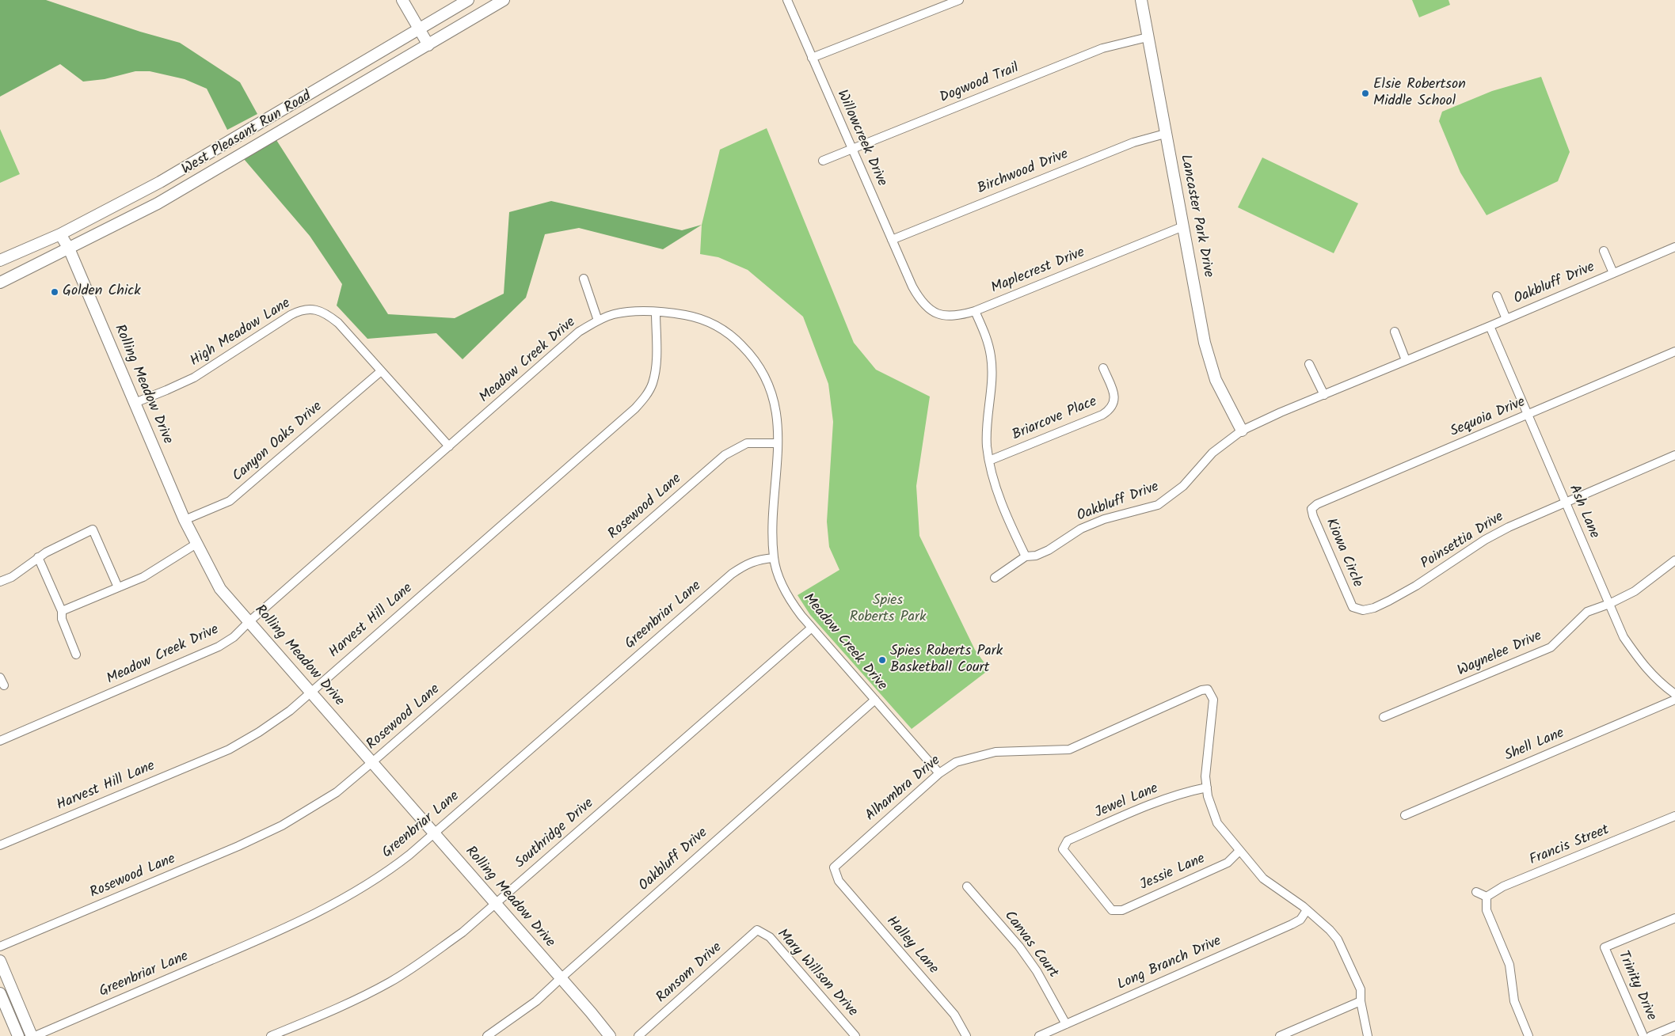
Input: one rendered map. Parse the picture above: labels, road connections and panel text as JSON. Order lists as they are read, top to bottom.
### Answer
{
  "streets": {
    "street": [
      "Dogwood Trail",
      "West Pleasant Run Road",
      "Willowcreek Drive",
      "Birchwood Drive",
      "Lancaster Park Drive",
      "Maplecrest Drive",
      "Oakbluff Drive",
      "High Meadow Lane",
      "Meadow Creek Drive",
      "Rolling Meadow Drive",
      "Sequoia Drive",
      "Briarcove Place",
      "Canyon Oaks Drive",
      "Rosewood Lane",
      "Ash Lane",
      "Poinsettia Drive",
      "Kiowa Circle",
      "Greenbriar Lane",
      "Harvest Hill Lane",
      "Waynelee Drive",
      "Shell Lane",
      "Alhambra Drive",
      "Jewel Lane",
      "Southridge Drive",
      "Francis Street",
      "Jessie Lane",
      "Canvas Court",
      "Halley Lane",
      "Long Branch Drive",
      "Ransom Drive",
      "Mary Willson Drive",
      "Trinity Drive"
    ]
  },
  "crossings": [
    ["Dogwood Trail", "Willowcreek Drive"],
    ["Dogwood Trail", "Lancaster Park Drive"],
    ["West Pleasant Run Road", "Rolling Meadow Drive"],
    ["Willowcreek Drive", "Birchwood Drive"],
    ["Willowcreek Drive", "Maplecrest Drive"],
    ["Birchwood Drive", "Lancaster Park Drive"],
    ["Lancaster Park Drive", "Maplecrest Drive"],
    ["Lancaster Park Drive", "Oakbluff Drive"],
    ["Oakbluff Drive", "Meadow Creek Drive"],
    ["Oakbluff Drive", "Rolling Meadow Drive"],
    ["Oakbluff Drive", "Ash Lane"],
    ["High Meadow Lane", "Meadow Creek Drive"],
    ["High Meadow Lane", "Rolling Meadow Drive"],
    ["High Meadow Lane", "Canyon Oaks Drive"],
    ["Meadow Creek Drive", "Rolling Meadow Drive"],
    ["Meadow Creek Drive", "Rosewood Lane"],
    ["Meadow Creek Drive", "Greenbriar Lane"],
    ["Meadow Creek Drive", "Harvest Hill Lane"],
    ["Meadow Creek Drive", "Alhambra Drive"],
    ["Meadow Creek Drive", "Southridge Drive"],
    ["Rolling Meadow Drive", "Canyon Oaks Drive"],
    ["Rolling Meadow Drive", "Rosewood Lane"],
    ["Rolling Meadow Drive", "Greenbriar Lane"],
    ["Rolling Meadow Drive", "Harvest Hill Lane"],
    ["Rolling Meadow Drive", "Southridge Drive"],
    ["Sequoia Drive", "Ash Lane"],
    ["Sequoia Drive", "Kiowa Circle"],
    ["Ash Lane", "Poinsettia Drive"],
    ["Ash Lane", "Waynelee Drive"],
    ["Poinsettia Drive", "Kiowa Circle"],
    ["Alhambra Drive", "Jewel Lane"],
    ["Alhambra Drive", "Halley Lane"],
    ["Jewel Lane", "Jessie Lane"],
    ["Canvas Court", "Long Branch Drive"],
    ["Ransom Drive", "Mary Willson Drive"]
  ],
  "parks": ["Spies Roberts Park"],
  "places": ["Elsie Robertson Middle School", "Golden Chick", "Spies Roberts Park Basketball Court"]
}
